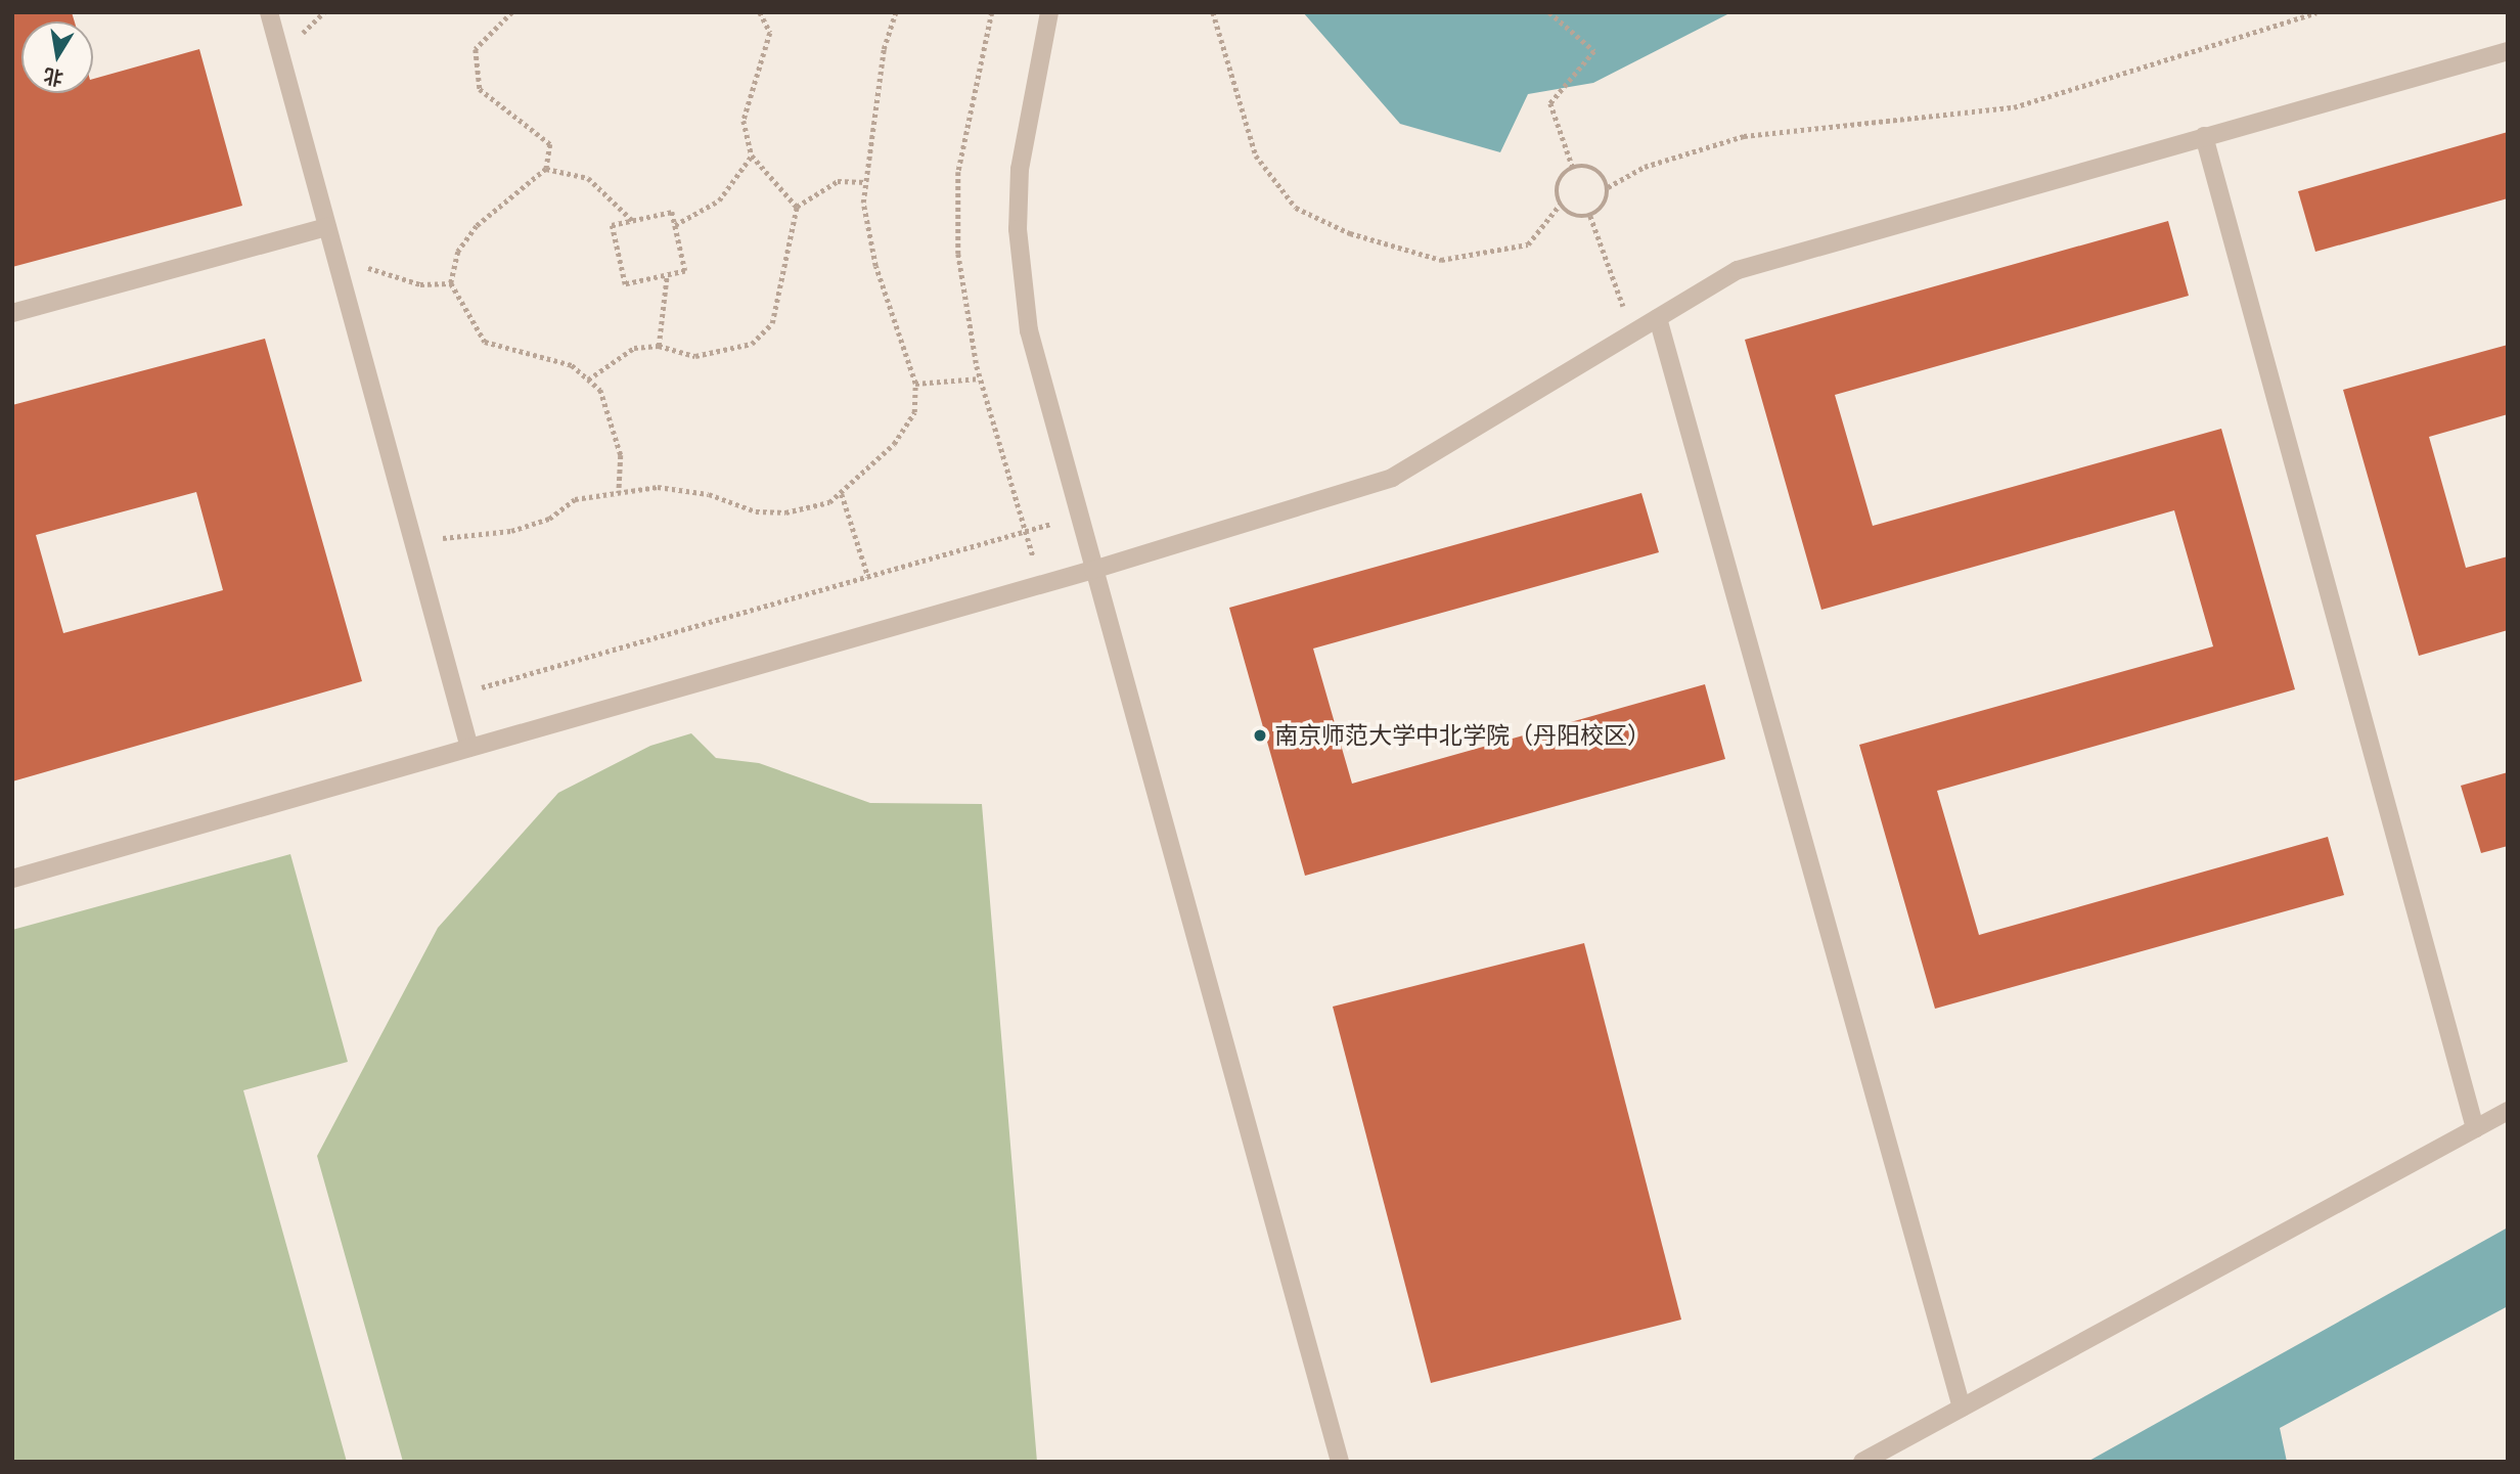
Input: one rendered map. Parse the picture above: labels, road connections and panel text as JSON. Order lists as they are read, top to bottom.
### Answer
{
  "places": ["南京师范大学中北学院（丹阳校区）"],
  "north": "bottom"
}
